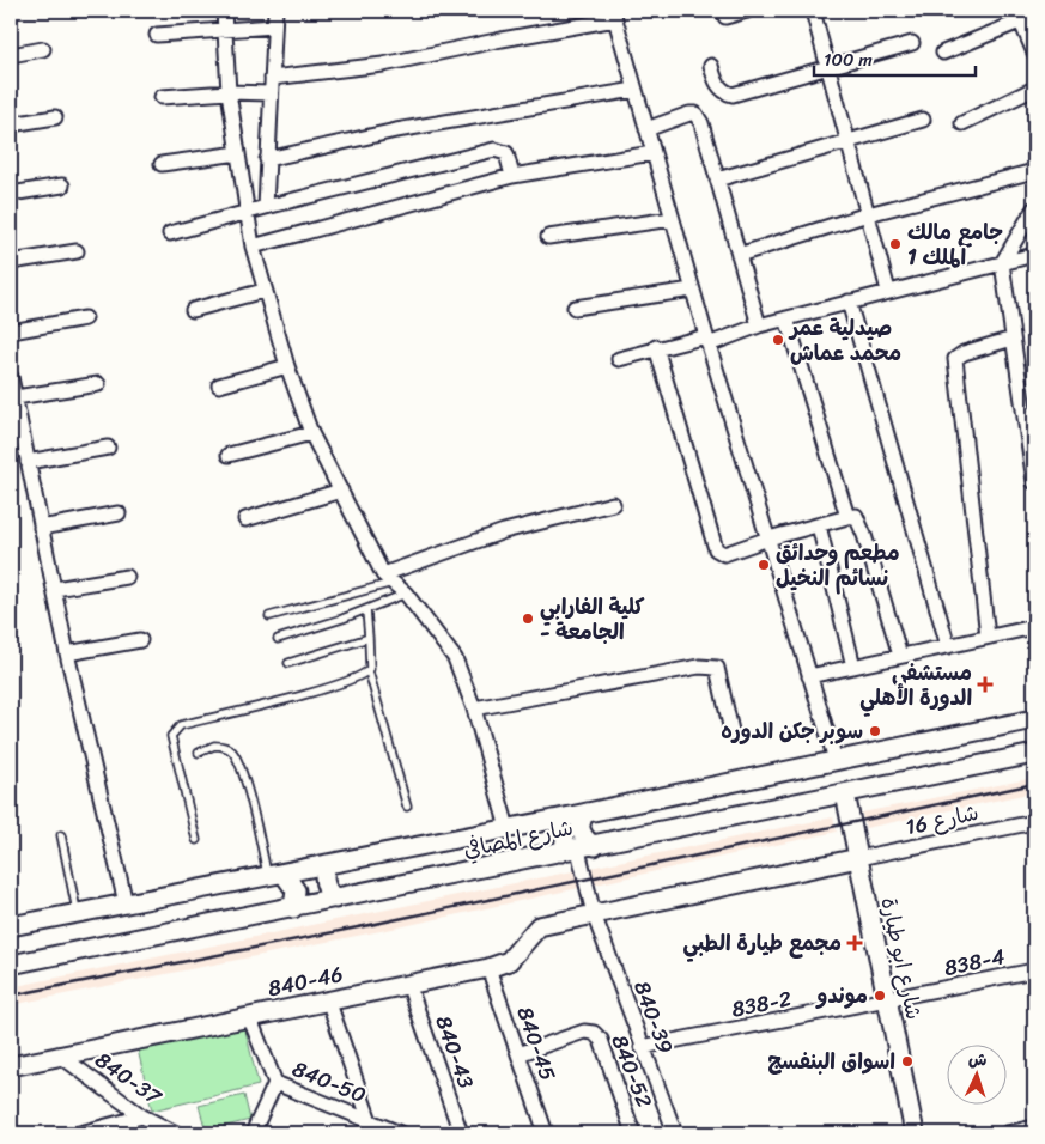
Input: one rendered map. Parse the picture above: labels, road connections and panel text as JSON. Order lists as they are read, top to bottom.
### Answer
{
  "streets": {
    "main road": ["شارع المصافي", "شارع ابو طيارة", "840-46"],
    "street": [
      "شارع 16",
      "838-4",
      "838-2",
      "840-39",
      "840-45",
      "840-43",
      "840-52",
      "840-37",
      "840-50"
    ]
  },
  "crossings": [
    ["شارع 16", "شارع ابو طيارة"],
    ["شارع 16", "840-46"],
    ["شارع المصافي", "شارع ابو طيارة"],
    ["شارع المصافي", "840-39"],
    ["شارع ابو طيارة", "838-4"],
    ["شارع ابو طيارة", "840-46"],
    ["شارع ابو طيارة", "838-2"],
    ["838-4", "838-2"],
    ["840-46", "840-39"],
    ["840-46", "840-45"],
    ["840-46", "840-43"],
    ["840-46", "840-37"],
    ["840-46", "840-50"],
    ["838-2", "840-39"],
    ["840-45", "840-52"]
  ],
  "places": {
    "other": [
      "جامع مالك الملك 1",
      "صيدلية عمر محمد عماش",
      "مطعم وحدائق نسائم النخيل",
      "كلية الفارابي - الجامعة",
      "سوبر جكن الدوره",
      "موندو",
      "اسواق البنفسج"
    ],
    "health": ["مستشفى الدورة الأهلي", "مجمع طيارة الطبي"]
  },
  "scale_bar": "100 m",
  "north": "top"
}
